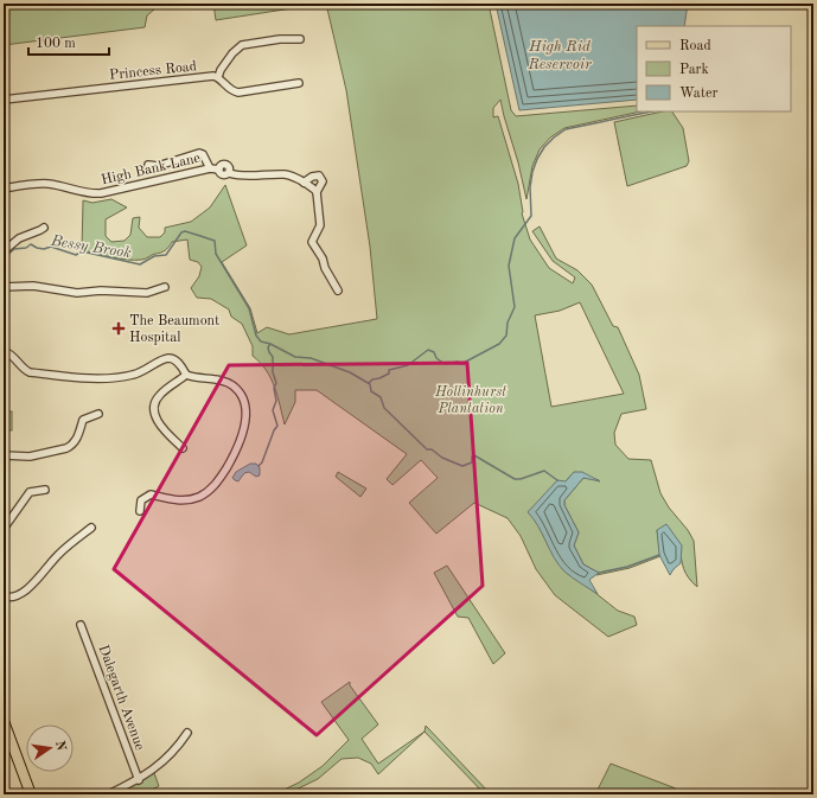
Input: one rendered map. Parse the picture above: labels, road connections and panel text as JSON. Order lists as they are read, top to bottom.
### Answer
{
  "streets": {
    "street": ["Princess Road", "High Bank Lane", "Dalegarth Avenue"]
  },
  "water": ["High Rid Reservoir", "Bessy Brook"],
  "parks": ["Hollinhurst Plantation"],
  "places": {
    "health": ["The Beaumont Hospital"]
  },
  "legend": ["Road", "Park", "Water"],
  "scale_bar": "100 m",
  "north": "right"
}
